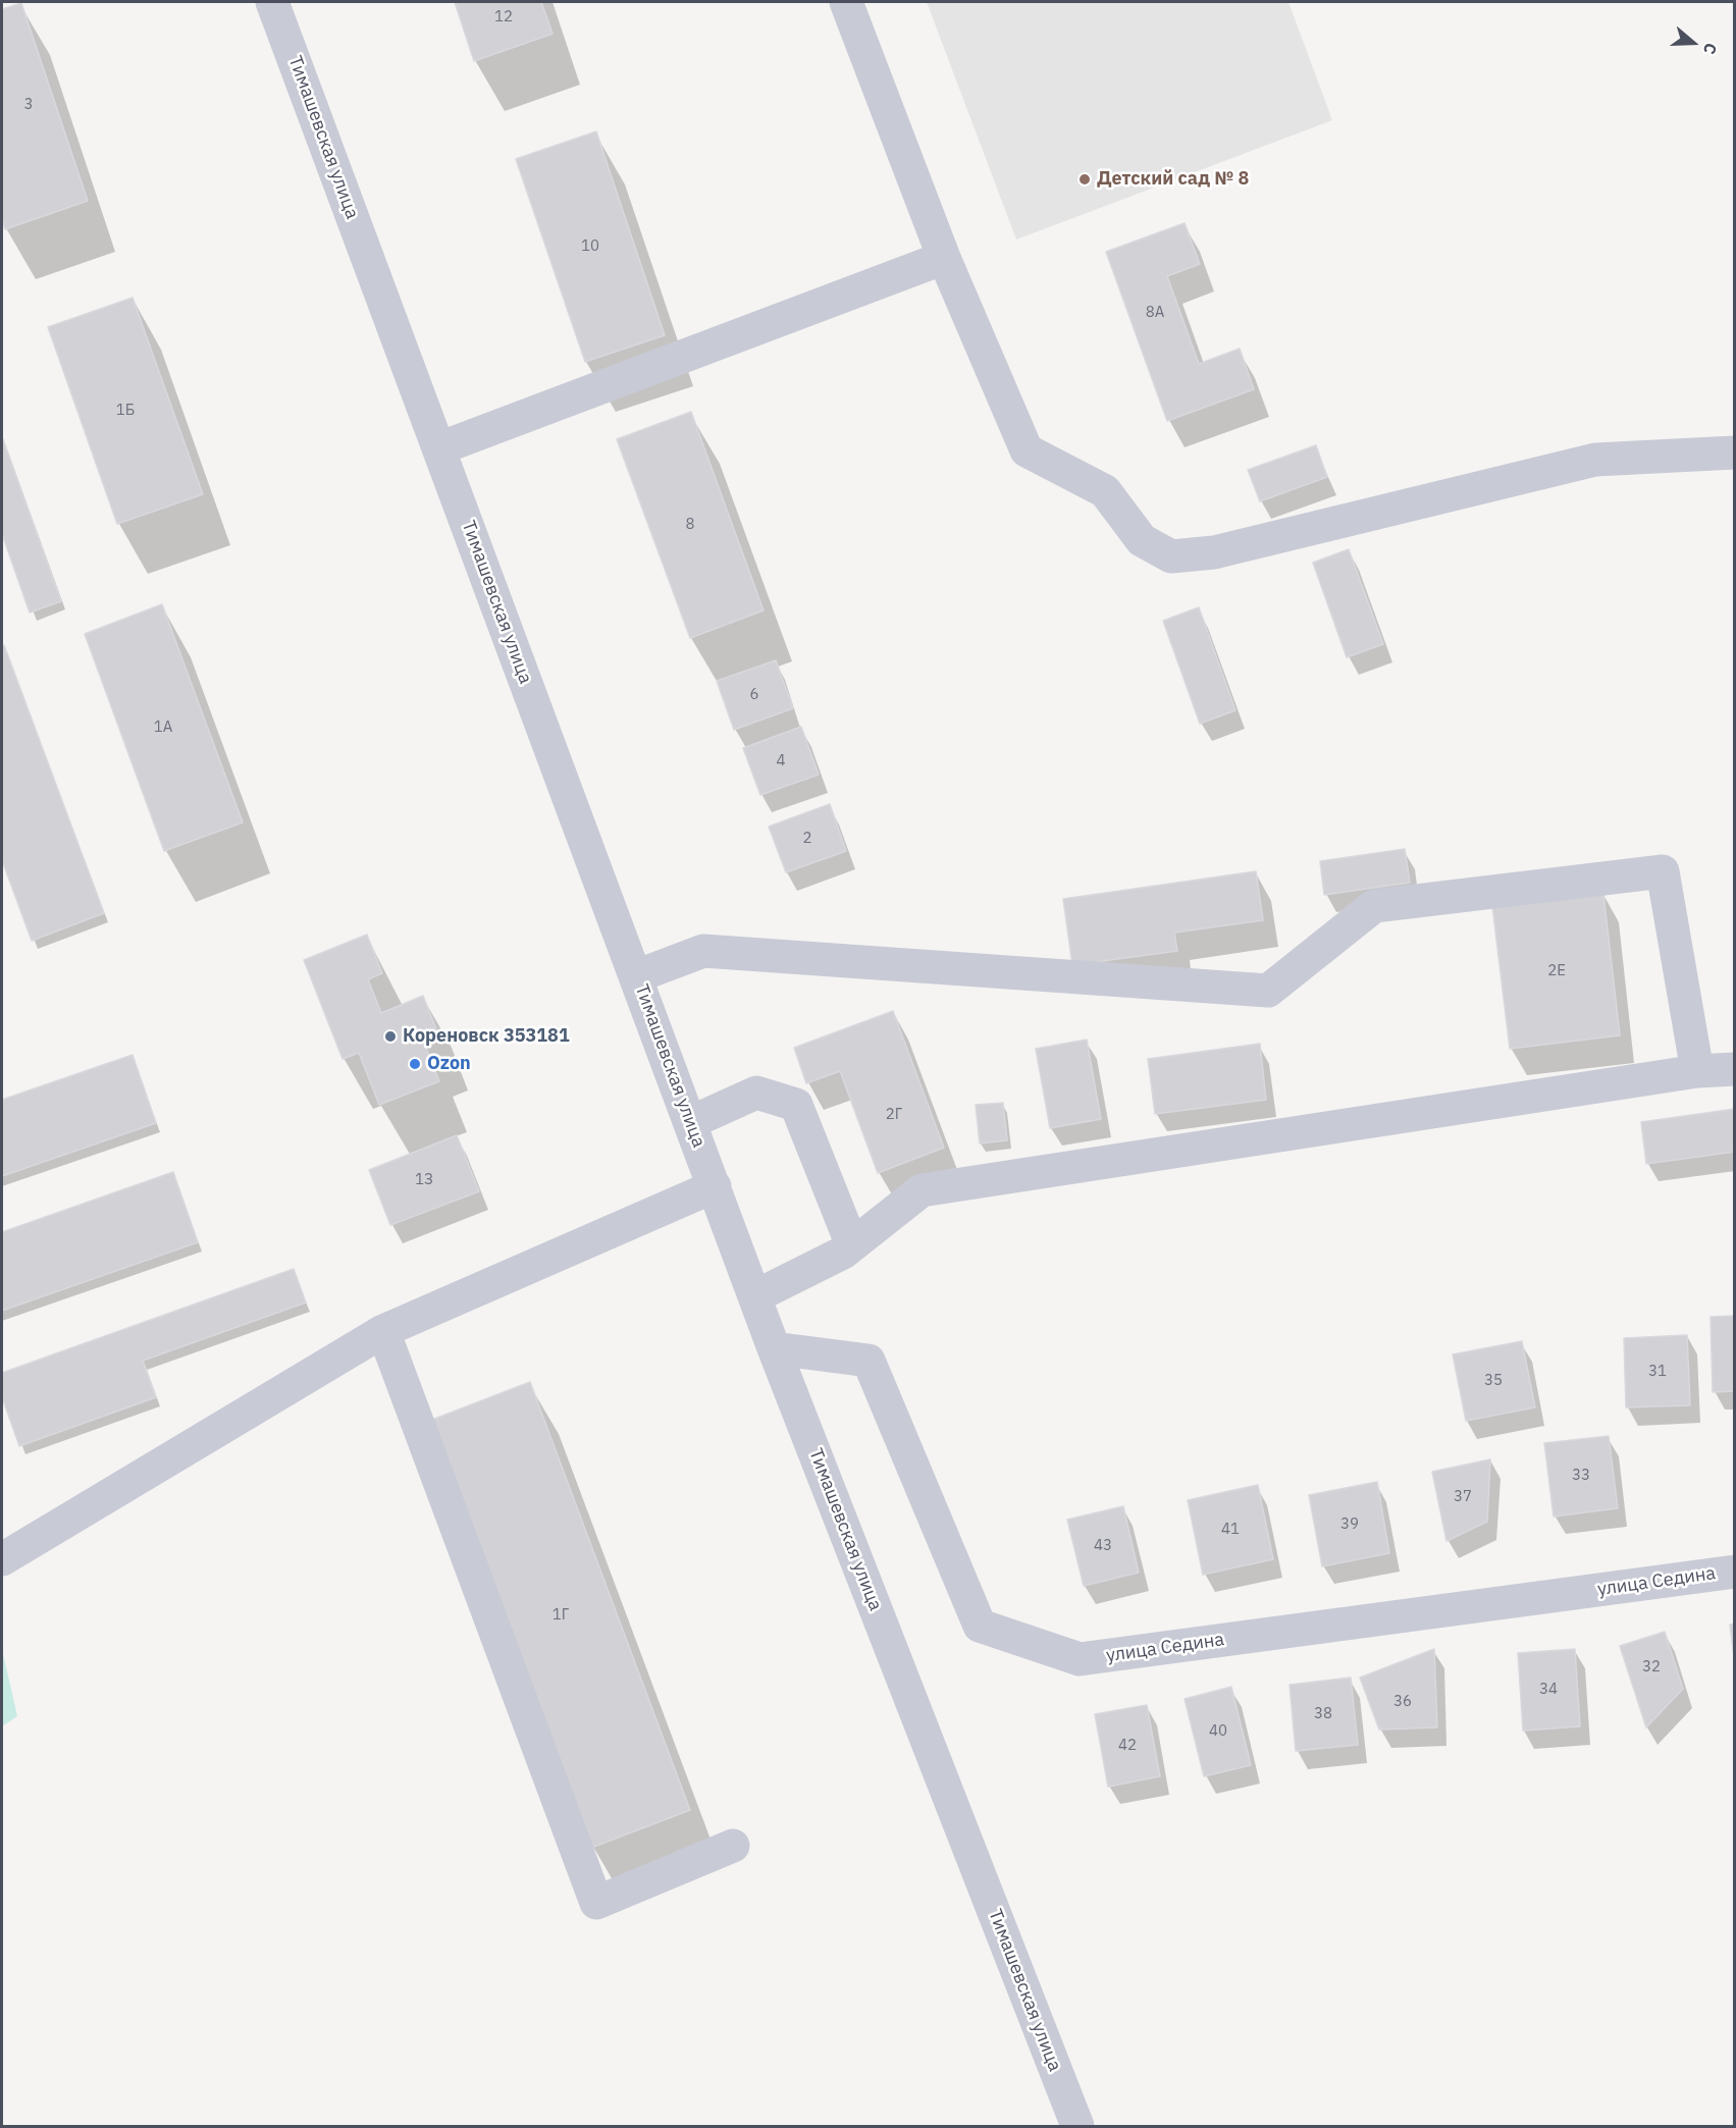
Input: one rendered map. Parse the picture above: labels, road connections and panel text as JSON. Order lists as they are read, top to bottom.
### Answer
{
  "streets": {
    "street": ["Тимашевская улица", "улица Седина"]
  },
  "crossings": [
    ["Тимашевская улица", "улица Седина"]
  ],
  "places": ["Детский сад № 8", "Кореновск 353181", "Ozon"],
  "house_numbers": [
    "12",
    "3",
    "10",
    "8А",
    "1Б",
    "8",
    "6",
    "1А",
    "4",
    "2",
    "2Е",
    "2Г",
    "1З",
    "31",
    "35",
    "33",
    "37",
    "39",
    "41",
    "43",
    "1Г",
    "32",
    "34",
    "36",
    "38",
    "40",
    "42"
  ],
  "north": "right"
}
